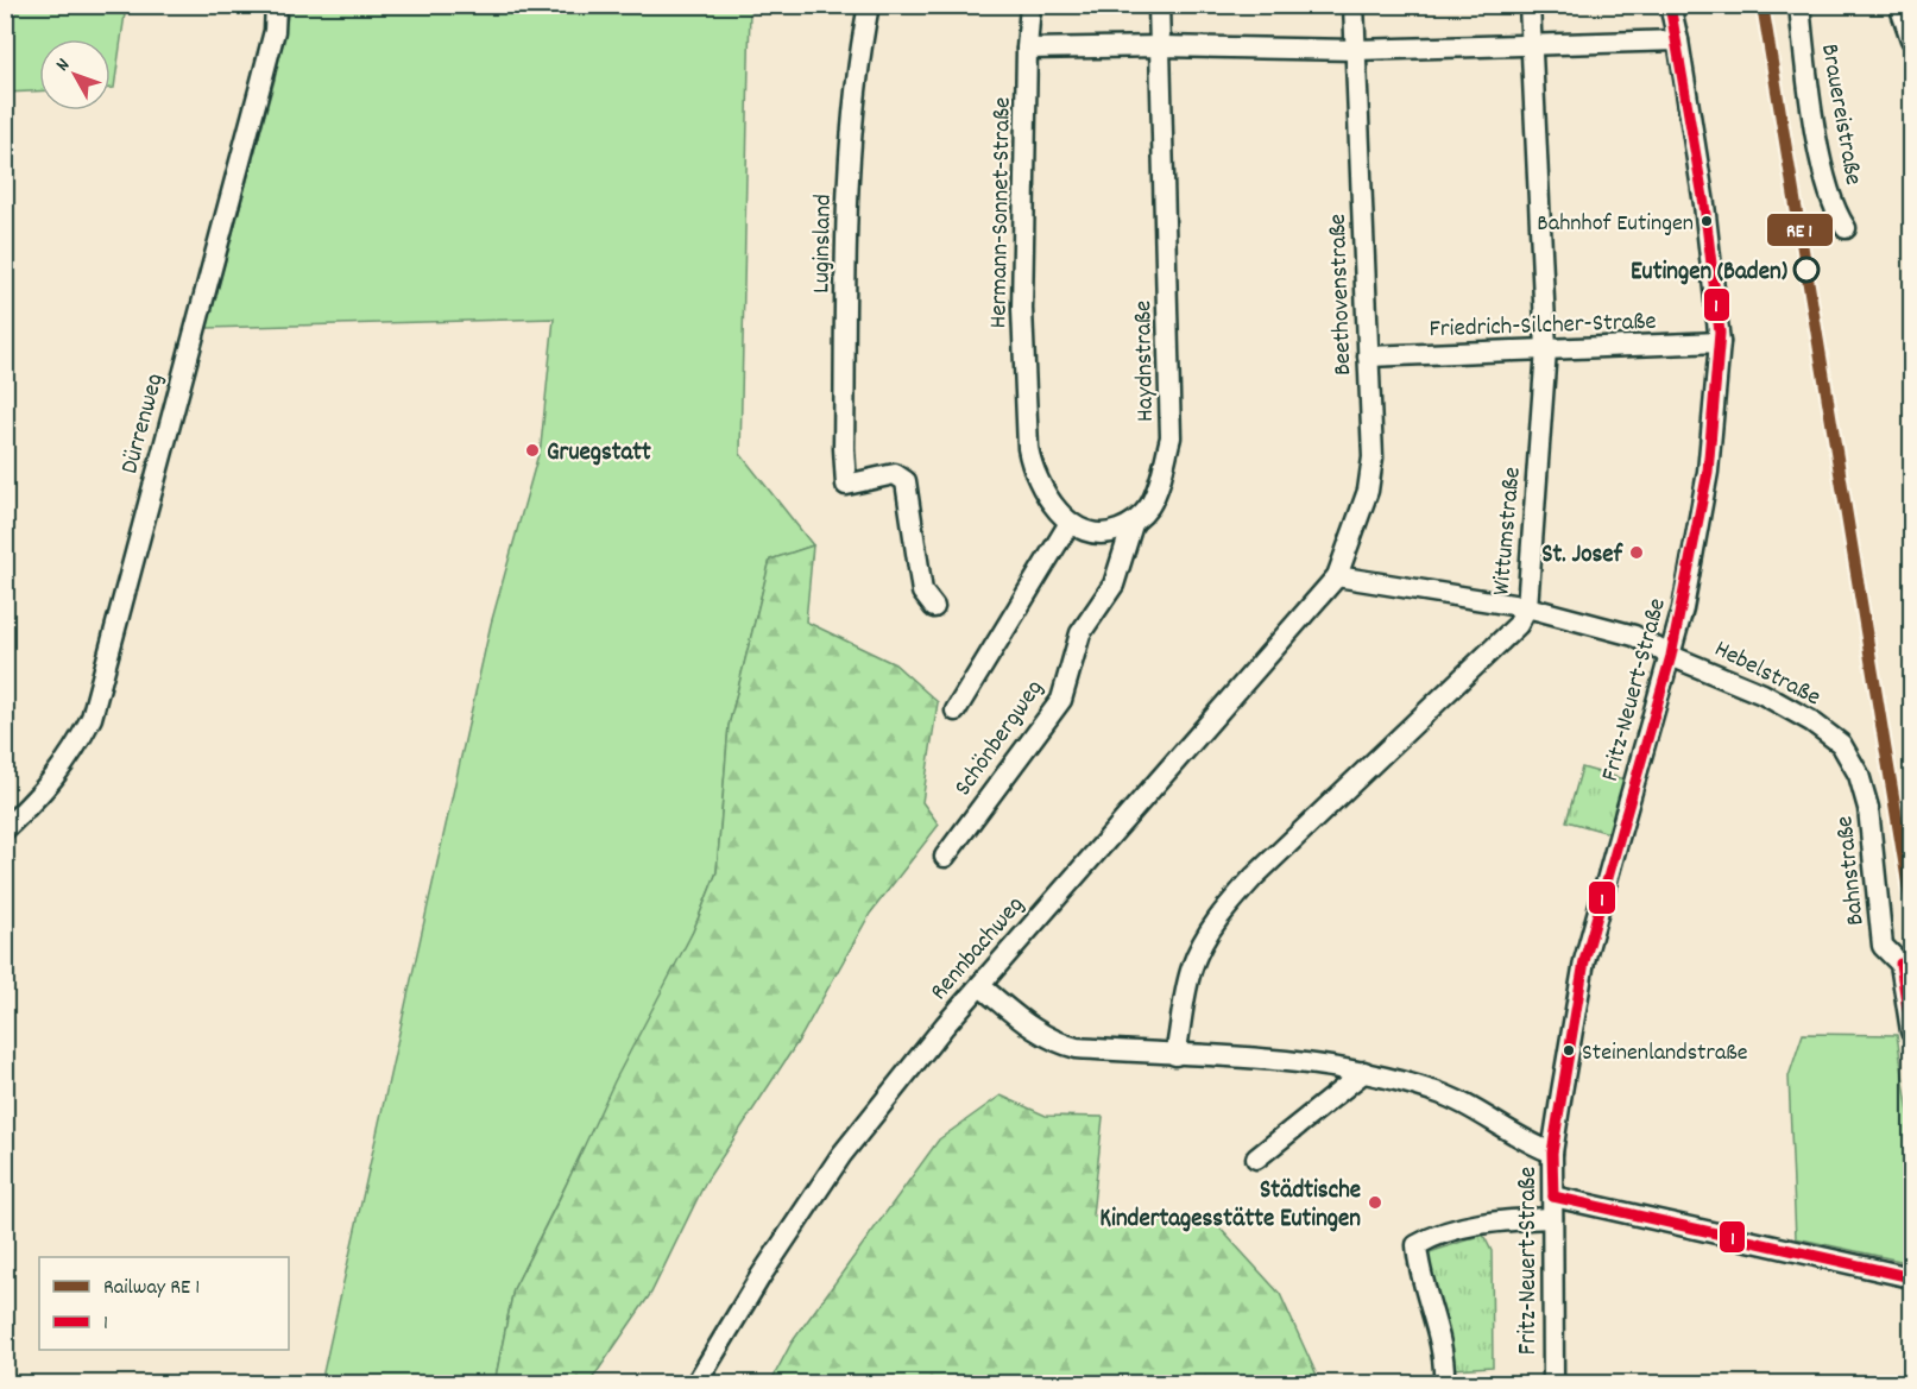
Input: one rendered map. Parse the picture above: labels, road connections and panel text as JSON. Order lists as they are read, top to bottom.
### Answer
{
  "streets": {
    "street": [
      "Brauereistraße",
      "Hermann-Sonnet-Straße",
      "Luginsland",
      "Beethovenstraße",
      "Friedrich-Silcher-Straße",
      "Haydnstraße",
      "Dürrenweg",
      "Wittumstraße",
      "Hebelstraße",
      "Fritz-Neuert-Straße",
      "Schönbergweg",
      "Bahnstraße",
      "Rennbachweg"
    ]
  },
  "crossings": [
    ["Beethovenstraße", "Friedrich-Silcher-Straße"],
    ["Beethovenstraße", "Hebelstraße"],
    ["Beethovenstraße", "Rennbachweg"],
    ["Friedrich-Silcher-Straße", "Wittumstraße"],
    ["Friedrich-Silcher-Straße", "Fritz-Neuert-Straße"],
    ["Haydnstraße", "Schönbergweg"],
    ["Wittumstraße", "Hebelstraße"],
    ["Hebelstraße", "Fritz-Neuert-Straße"],
    ["Hebelstraße", "Bahnstraße"],
    ["Hebelstraße", "Rennbachweg"]
  ],
  "places": [
    "Bahnhof Eutingen",
    "Eutingen (Baden)",
    "Gruegstatt",
    "St. Josef",
    "Steinenlandstraße",
    "Städtische Kindertagesstätte Eutingen"
  ],
  "lines": ["transit line 1"],
  "legend": ["Railway RE 1", "1"],
  "north": "top left"
}
